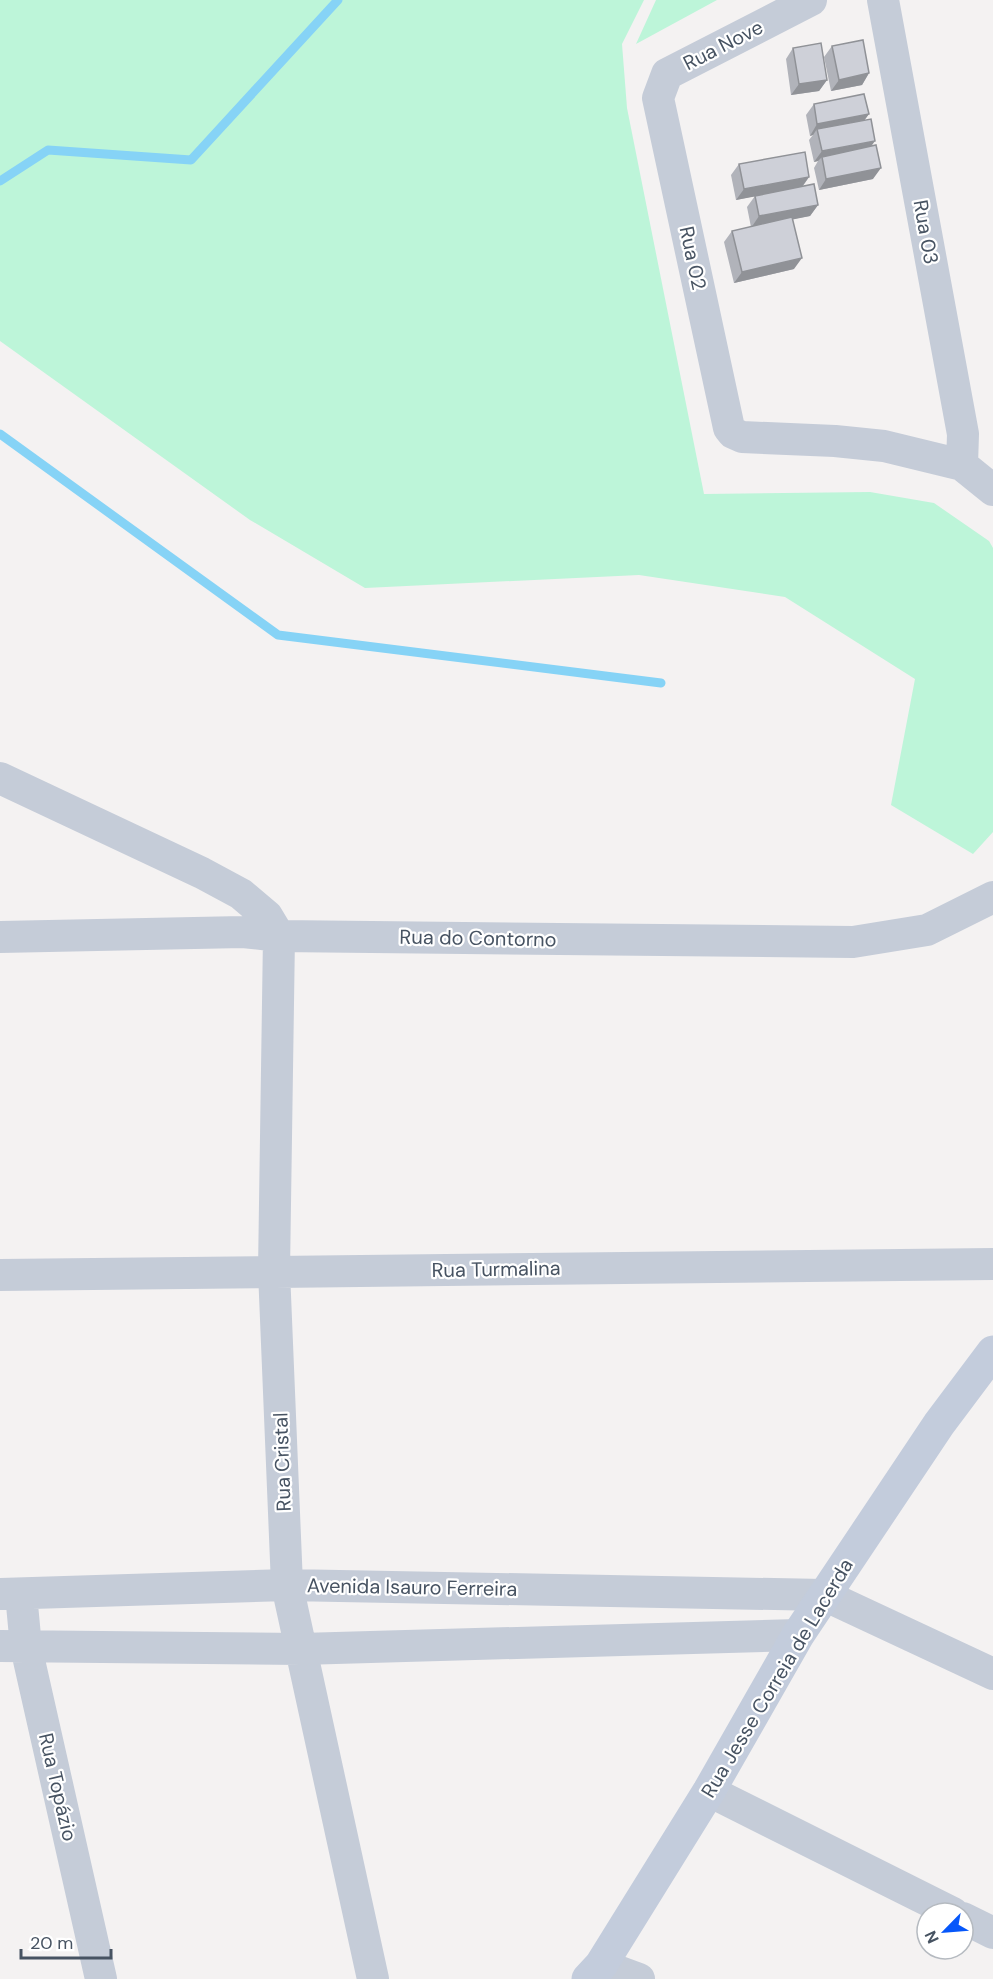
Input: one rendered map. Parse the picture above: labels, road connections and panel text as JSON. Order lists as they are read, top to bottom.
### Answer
{
  "streets": {
    "main road": ["Rua Jesse Correia de Lacerda"],
    "street": [
      "Rua Nove",
      "Rua 03",
      "Rua 02",
      "Rua do Contorno",
      "Rua Turmalina",
      "Rua Cristal",
      "Avenida Isauro Ferreira",
      "Rua Topázio"
    ]
  },
  "crossings": [
    ["Rua Nove", "Rua 02"],
    ["Rua 03", "Rua 02"],
    ["Rua do Contorno", "Rua Cristal"],
    ["Rua Turmalina", "Rua Cristal"],
    ["Rua Cristal", "Avenida Isauro Ferreira"],
    ["Avenida Isauro Ferreira", "Rua Jesse Correia de Lacerda"],
    ["Avenida Isauro Ferreira", "Rua Topázio"]
  ],
  "scale_bar": "20 m",
  "north": "bottom left"
}
